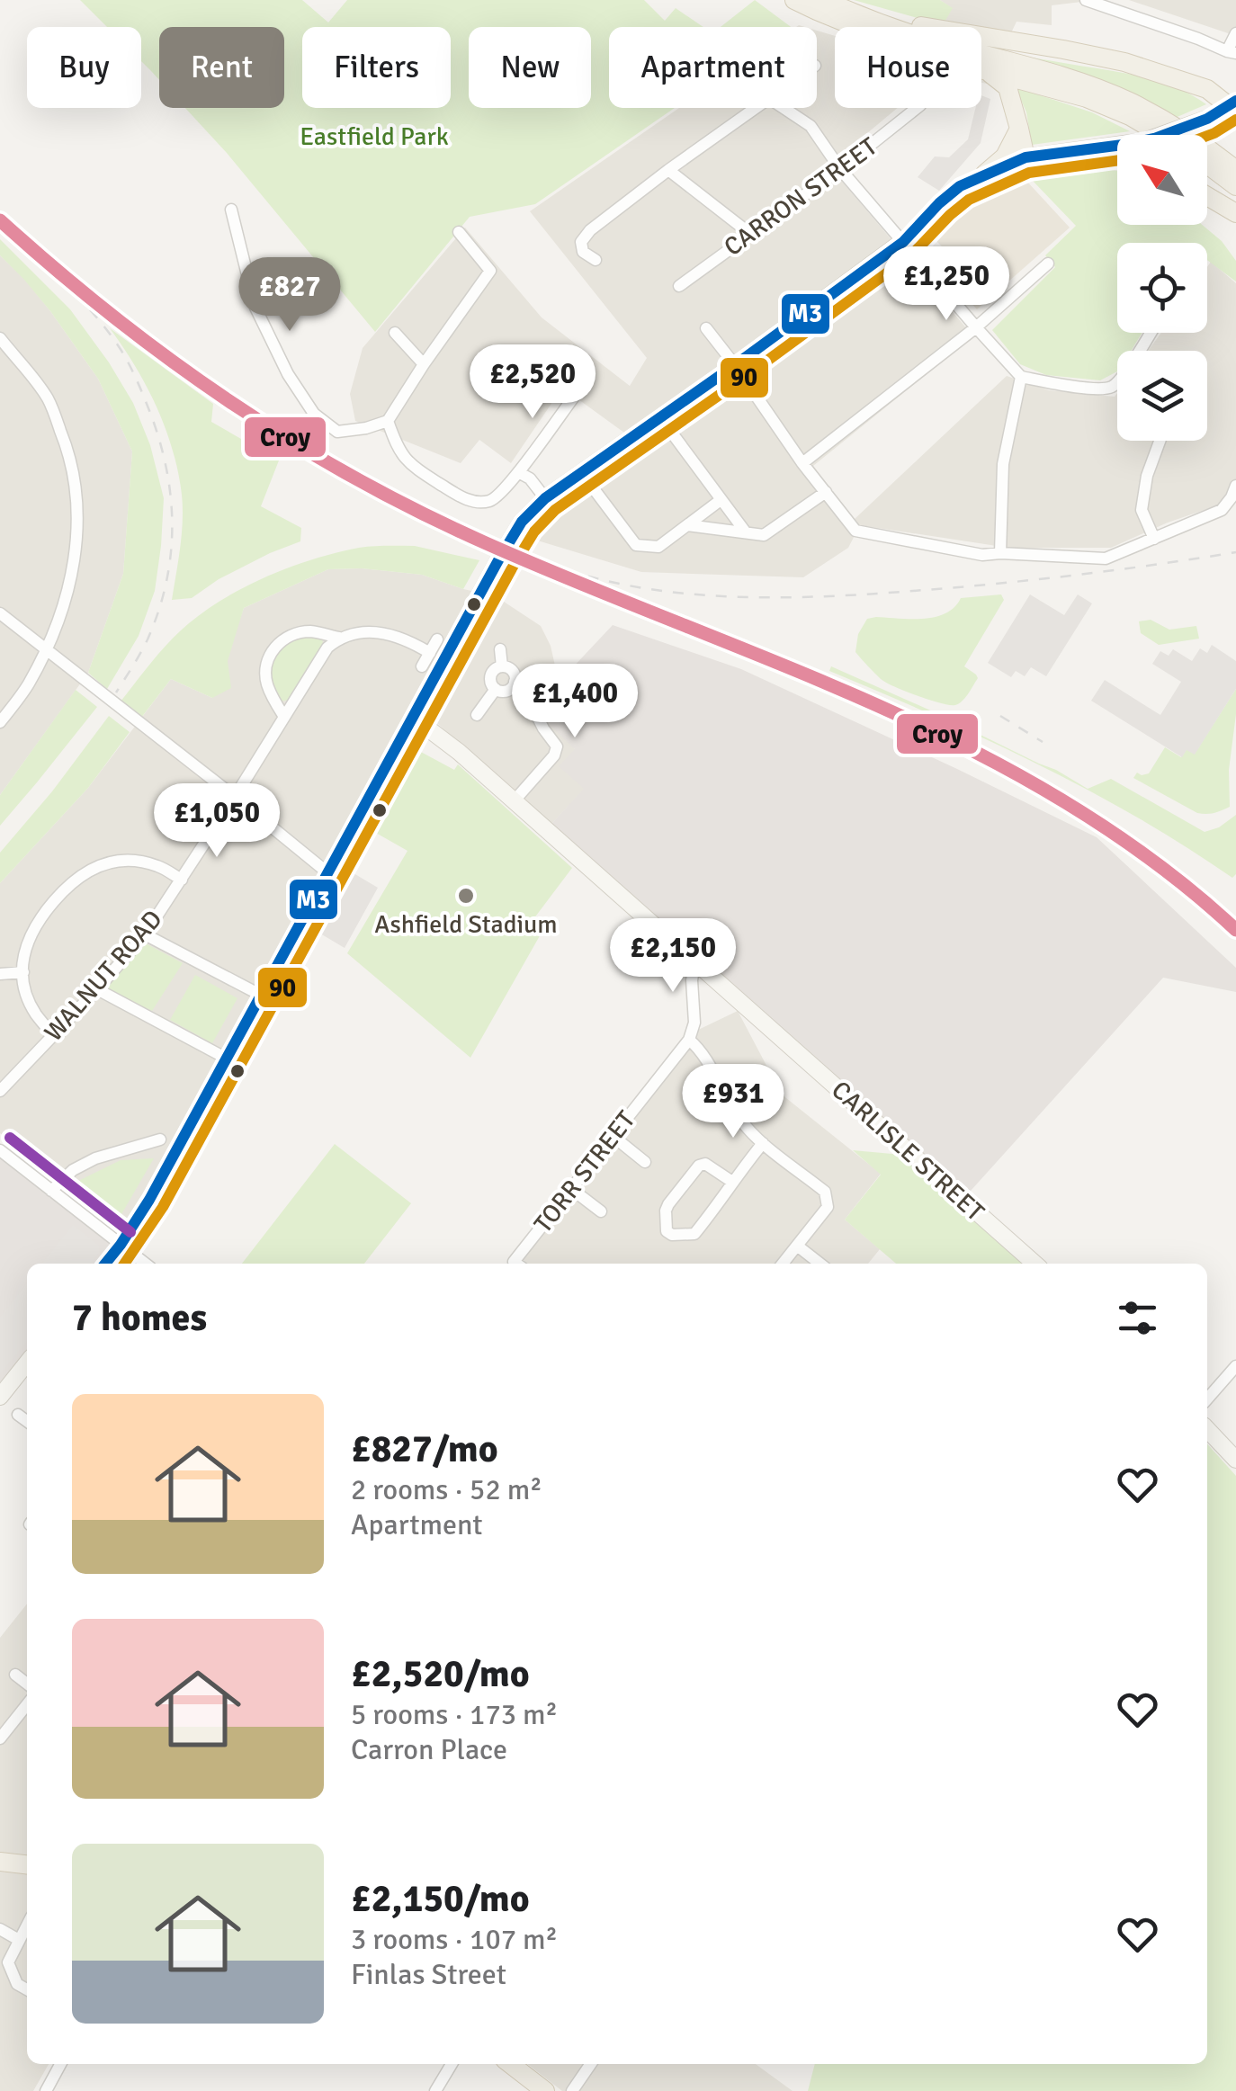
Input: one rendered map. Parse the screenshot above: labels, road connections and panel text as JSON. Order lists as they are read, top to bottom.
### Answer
{
  "streets": {
    "main road": ["CARLISLE STREET"],
    "street": ["CARRON STREET", "WALNUT ROAD", "TORR STREET"]
  },
  "parks": ["Eastfield Park"],
  "places": ["Ashfield Stadium"],
  "lines": ["transit line M3", "transit line 90", "transit line Croy"],
  "north": "top left",
  "page": {
    "chip": [
      "Buy",
      "Rent",
      "Filters",
      "New",
      "Apartment",
      "House"
    ],
    "price": [
      "£1,250",
      "£827",
      "£2,520",
      "£1,400",
      "£1,050",
      "£2,150",
      "£931"
    ],
    "heading": "7 homes",
    "list": [
      {
        "name": "£827/mo",
        "note": "2 rooms · 52 m² · Apartment"
      },
      {
        "name": "£2,520/mo",
        "note": "5 rooms · 173 m² · Carron Place"
      },
      {
        "name": "£2,150/mo",
        "note": "3 rooms · 107 m² · Finlas Street"
      }
    ]
  }
}
